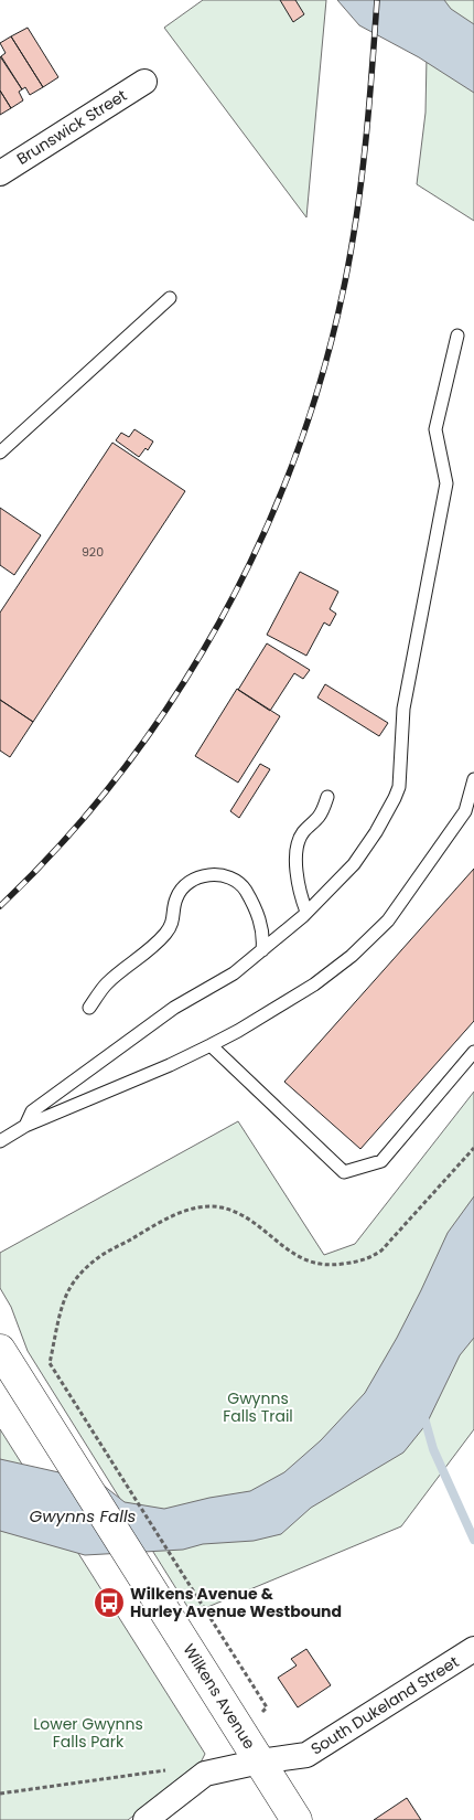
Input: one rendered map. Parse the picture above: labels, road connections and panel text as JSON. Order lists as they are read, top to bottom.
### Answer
{
  "streets": {
    "main road": ["Wilkens Avenue"],
    "street": ["Brunswick Street", "South Dukeland Street"]
  },
  "crossings": [
    ["Wilkens Avenue", "South Dukeland Street"]
  ],
  "water": ["Gwynns Falls"],
  "parks": ["Gwynns Falls Trail", "Lower Gwynns Falls Park"],
  "places": {
    "bus stop": ["Wilkens Avenue & Hurley Avenue Westbound"]
  },
  "house_numbers": ["920"]
}
